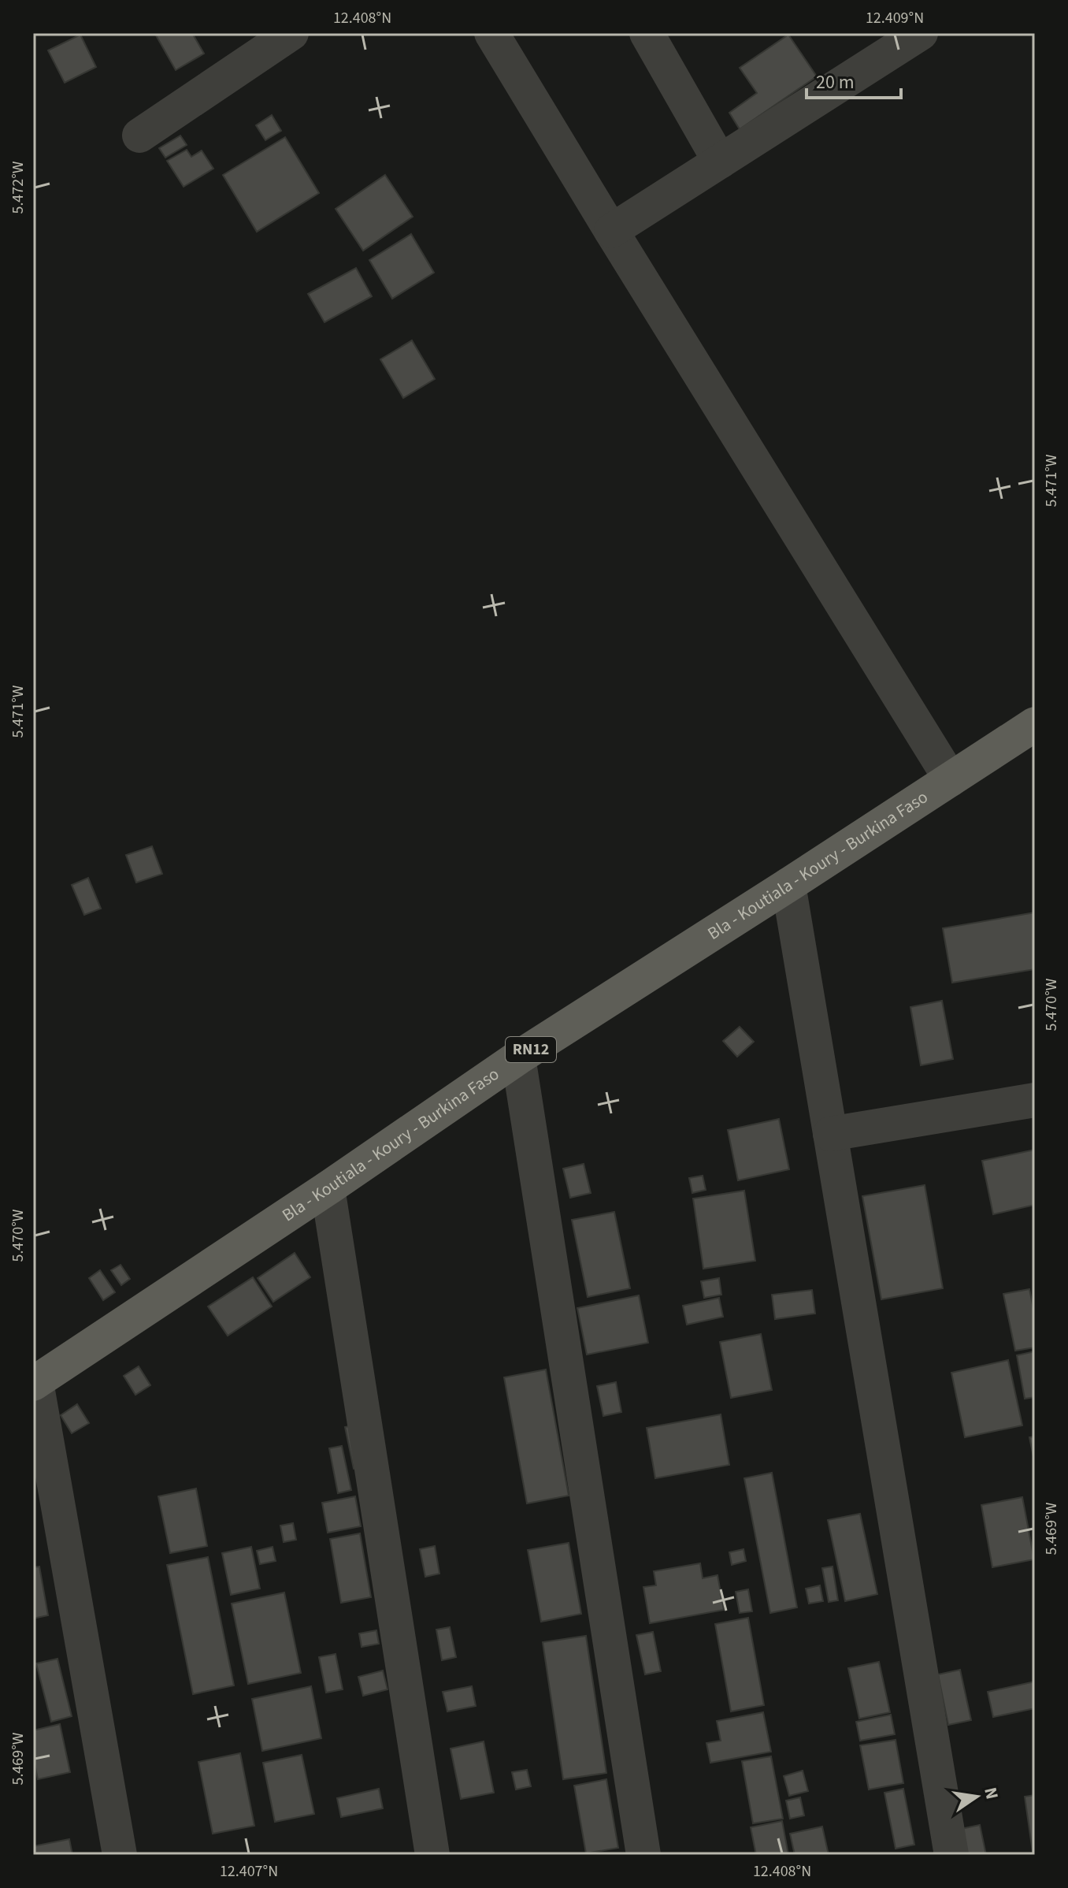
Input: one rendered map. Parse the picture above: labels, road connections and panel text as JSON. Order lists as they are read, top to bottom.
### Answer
{
  "streets": {
    "main road": ["Bla - Koutiala - Koury - Burkina Faso", "RN12"]
  },
  "scale_bar": "20 m",
  "north": "right",
  "coordinates": [
    "12.408°N",
    "12.409°N",
    "5.472°W",
    "5.471°W",
    "5.470°W",
    "5.469°W",
    "12.407°N"
  ]
}
